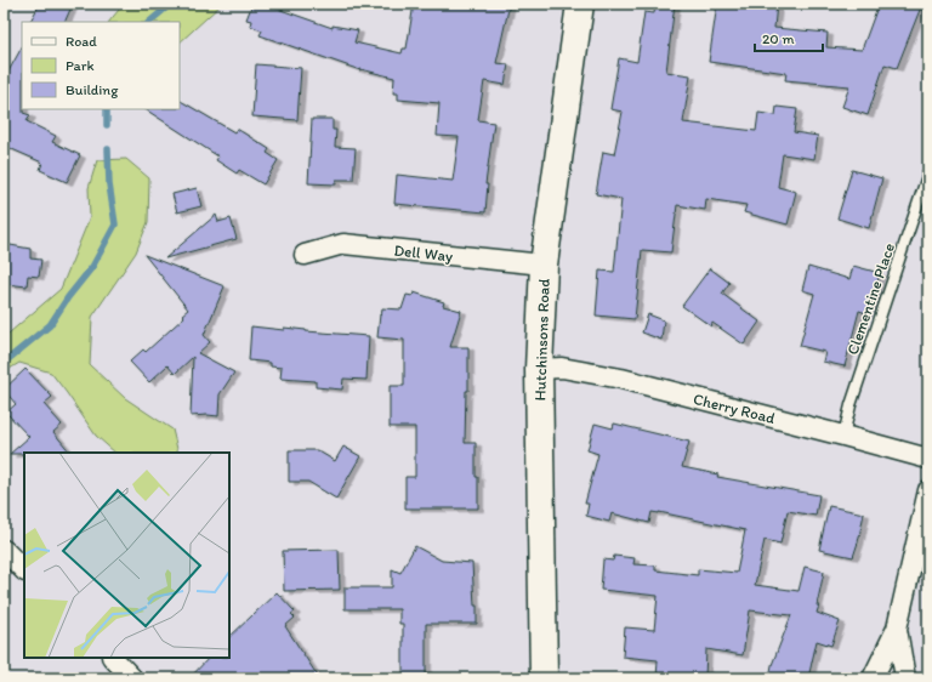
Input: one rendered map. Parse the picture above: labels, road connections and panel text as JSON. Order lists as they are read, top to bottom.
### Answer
{
  "streets": {
    "street": ["Dell Way", "Hutchinsons Road", "Cherry Road"],
    "lane": ["Clementine Place"]
  },
  "crossings": [
    ["Dell Way", "Hutchinsons Road"],
    ["Clementine Place", "Cherry Road"],
    ["Hutchinsons Road", "Cherry Road"]
  ],
  "legend": ["Road", "Park", "Building"],
  "scale_bar": "20 m"
}
